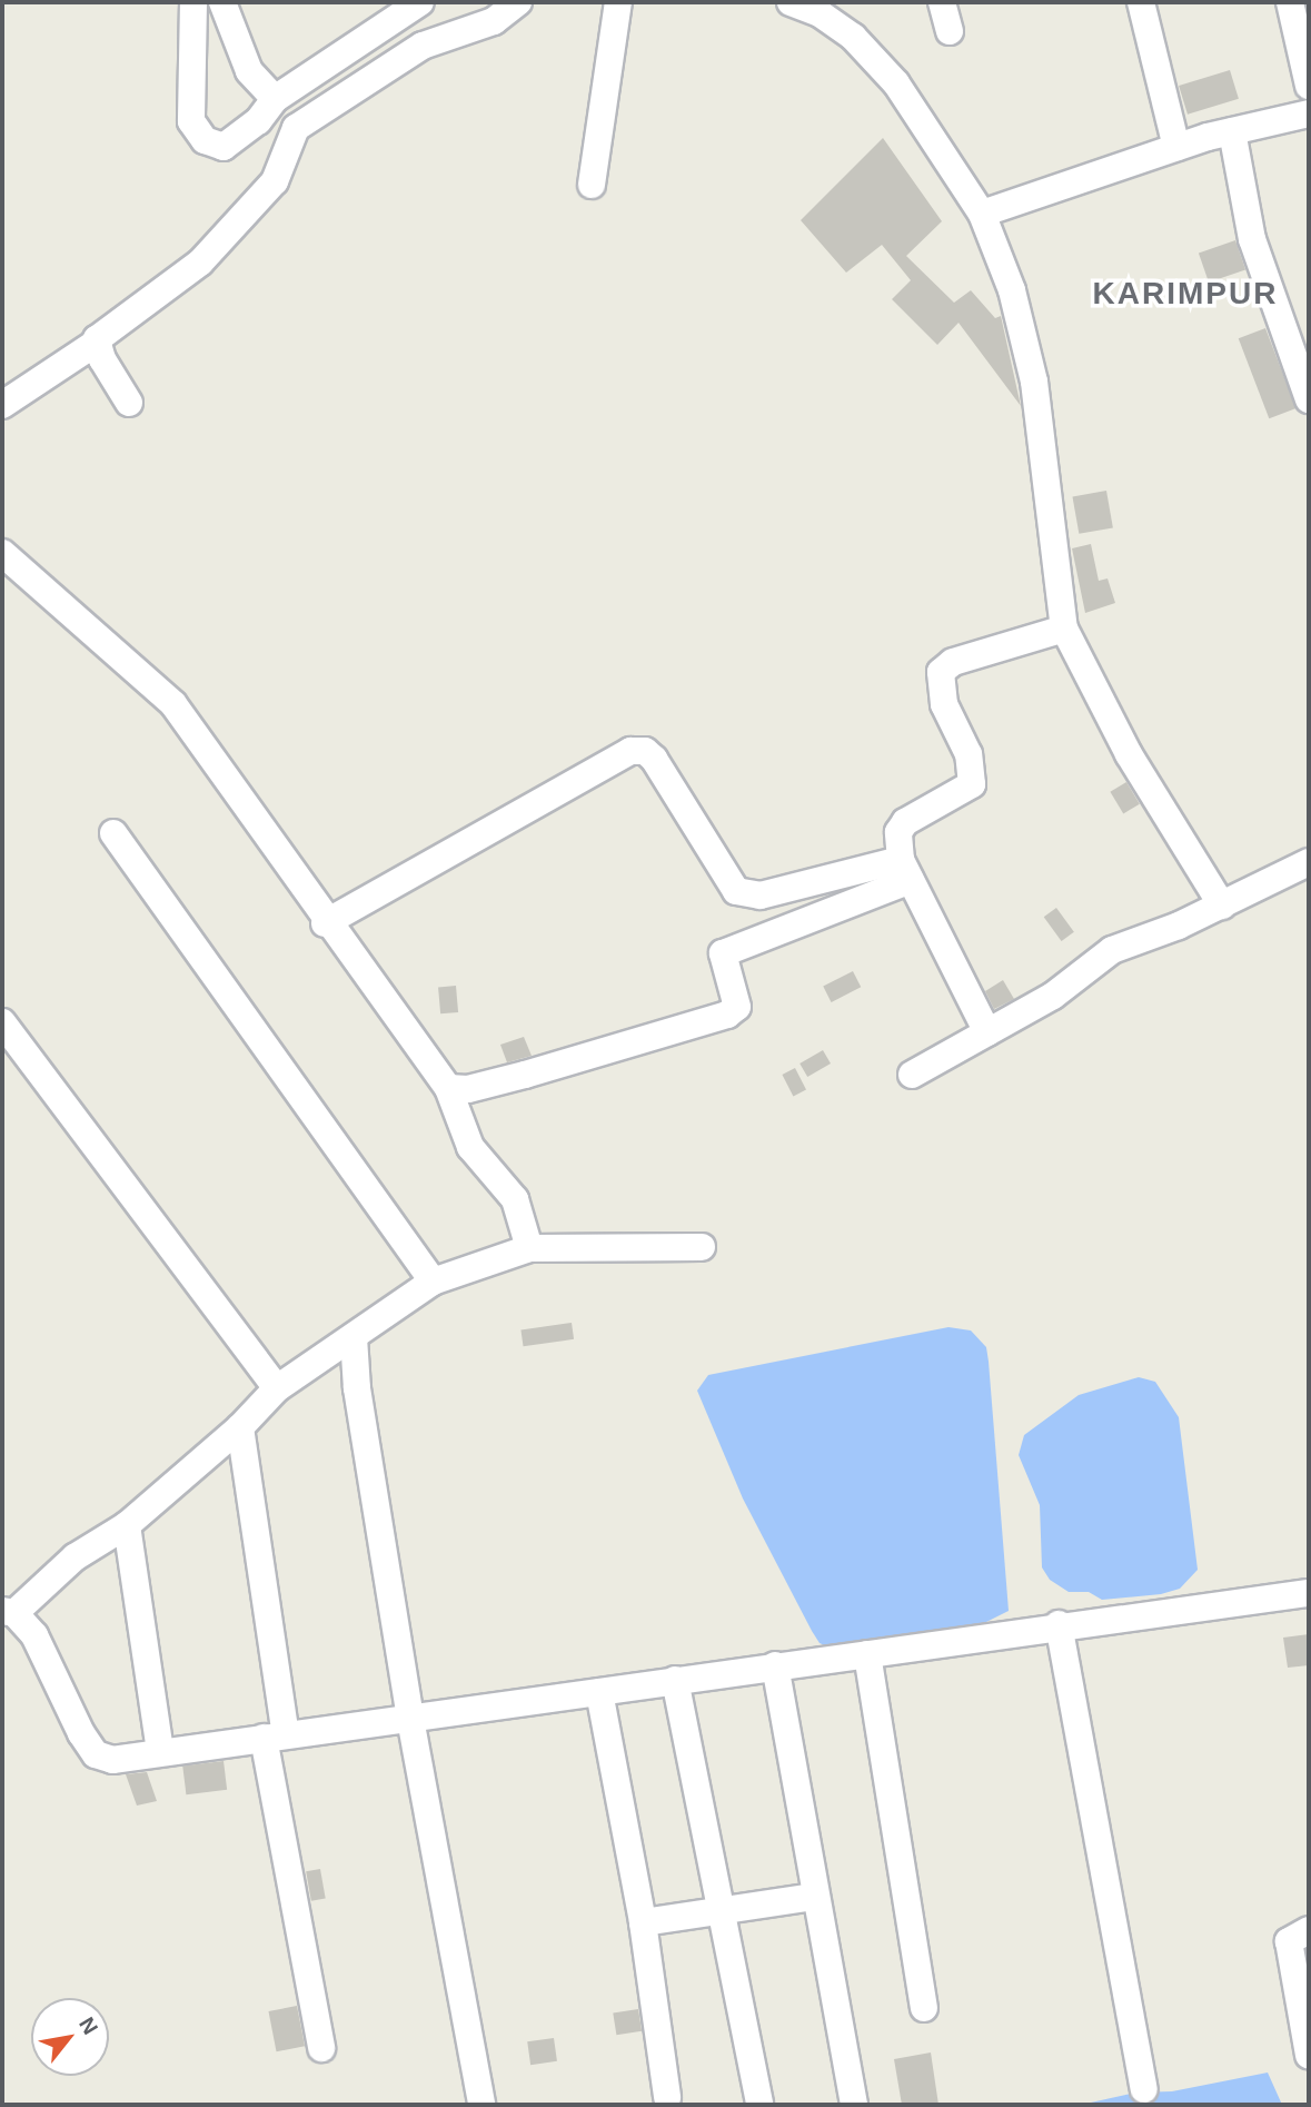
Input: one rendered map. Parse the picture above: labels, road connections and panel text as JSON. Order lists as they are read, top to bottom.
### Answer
{
  "districts": ["KARIMPUR"],
  "north": "top right"
}
